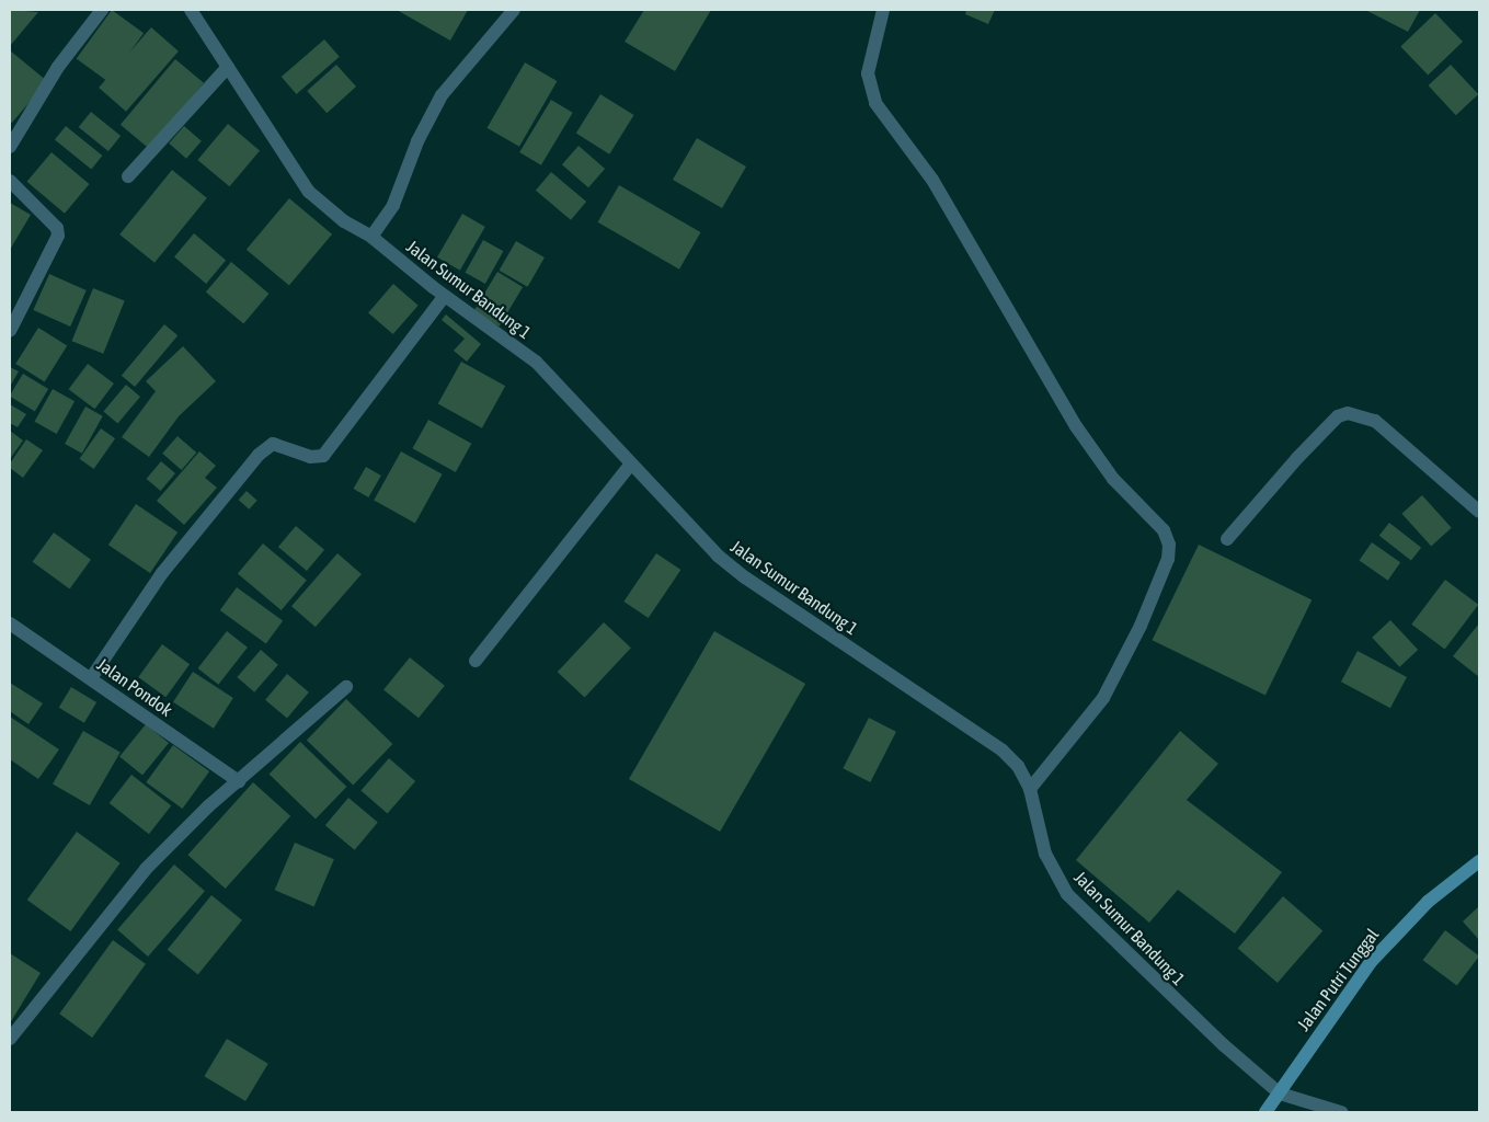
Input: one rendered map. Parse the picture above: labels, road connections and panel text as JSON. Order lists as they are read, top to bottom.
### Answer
{
  "streets": {
    "street": ["Jalan Sumur Bandung 1", "Jalan Pondok", "Jalan Putri Tunggal"]
  },
  "crossings": [
    ["Jalan Sumur Bandung 1", "Jalan Putri Tunggal"]
  ]
}
